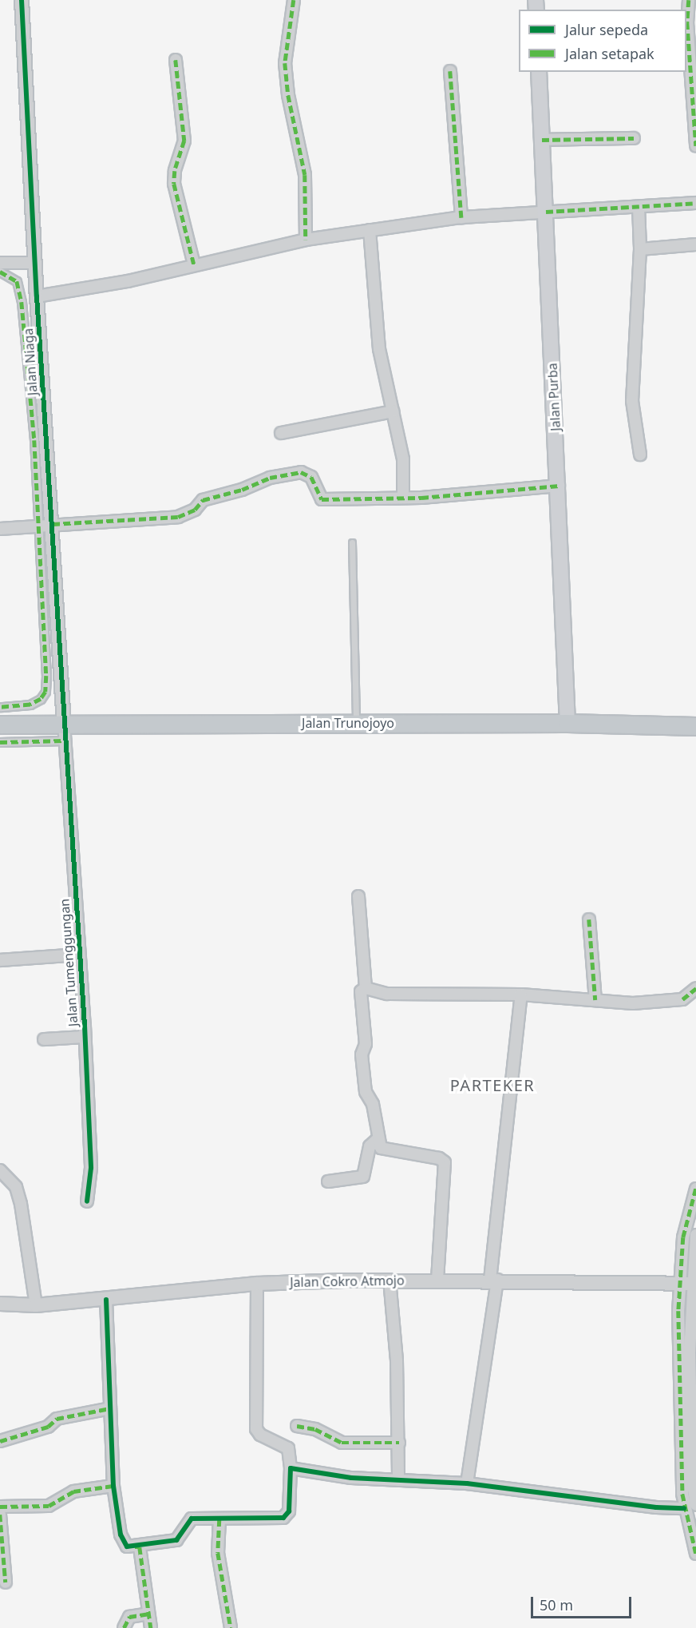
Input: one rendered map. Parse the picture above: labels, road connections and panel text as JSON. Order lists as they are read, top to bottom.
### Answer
{
  "streets": {
    "highway": ["Jalan Trunojoyo"],
    "main road": ["Jalan Purba"],
    "street": ["Jalan Niaga", "Jalan Tumenggungan", "Jalan Cokro Atmojo"]
  },
  "crossings": [
    ["Jalan Niaga", "Jalan Trunojoyo"],
    ["Jalan Niaga", "Jalan Tumenggungan"],
    ["Jalan Purba", "Jalan Trunojoyo"],
    ["Jalan Trunojoyo", "Jalan Tumenggungan"]
  ],
  "districts": ["PARTEKER"],
  "legend": ["Jalur sepeda", "Jalan setapak"],
  "scale_bar": "50 m"
}
